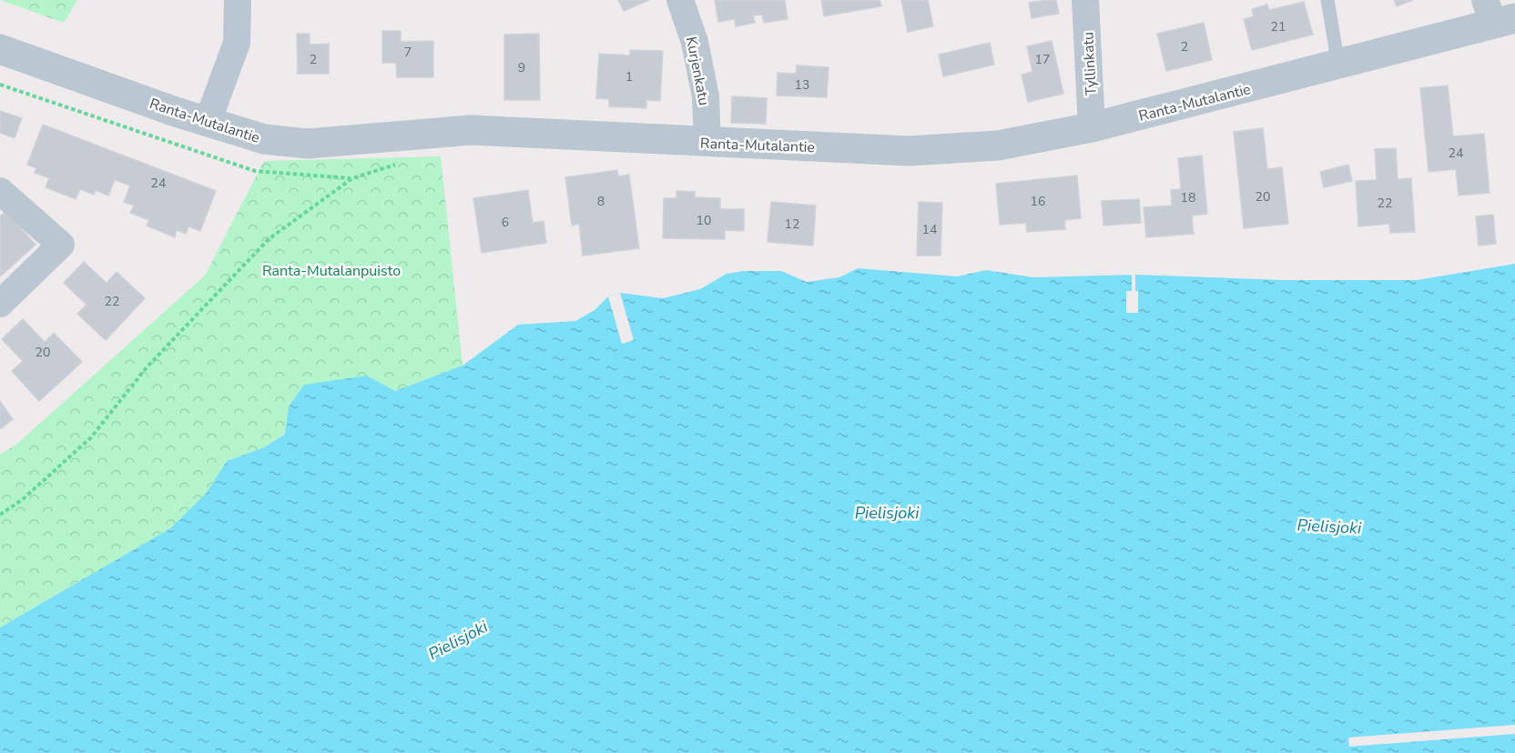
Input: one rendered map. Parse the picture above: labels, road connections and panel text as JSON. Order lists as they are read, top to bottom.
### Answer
{
  "streets": {
    "street": ["Tyllinkatu", "Kurjenkatu", "Ranta-Mutalantie"]
  },
  "crossings": [
    ["Tyllinkatu", "Ranta-Mutalantie"],
    ["Kurjenkatu", "Ranta-Mutalantie"]
  ],
  "water": ["Pielisjoki"],
  "parks": ["Ranta-Mutalanpuisto"],
  "house_numbers": [
    "21",
    "2",
    "7",
    "2",
    "17",
    "9",
    "1",
    "13",
    "24",
    "24",
    "20",
    "18",
    "8",
    "16",
    "22",
    "10",
    "6",
    "12",
    "14",
    "22",
    "20"
  ]
}
